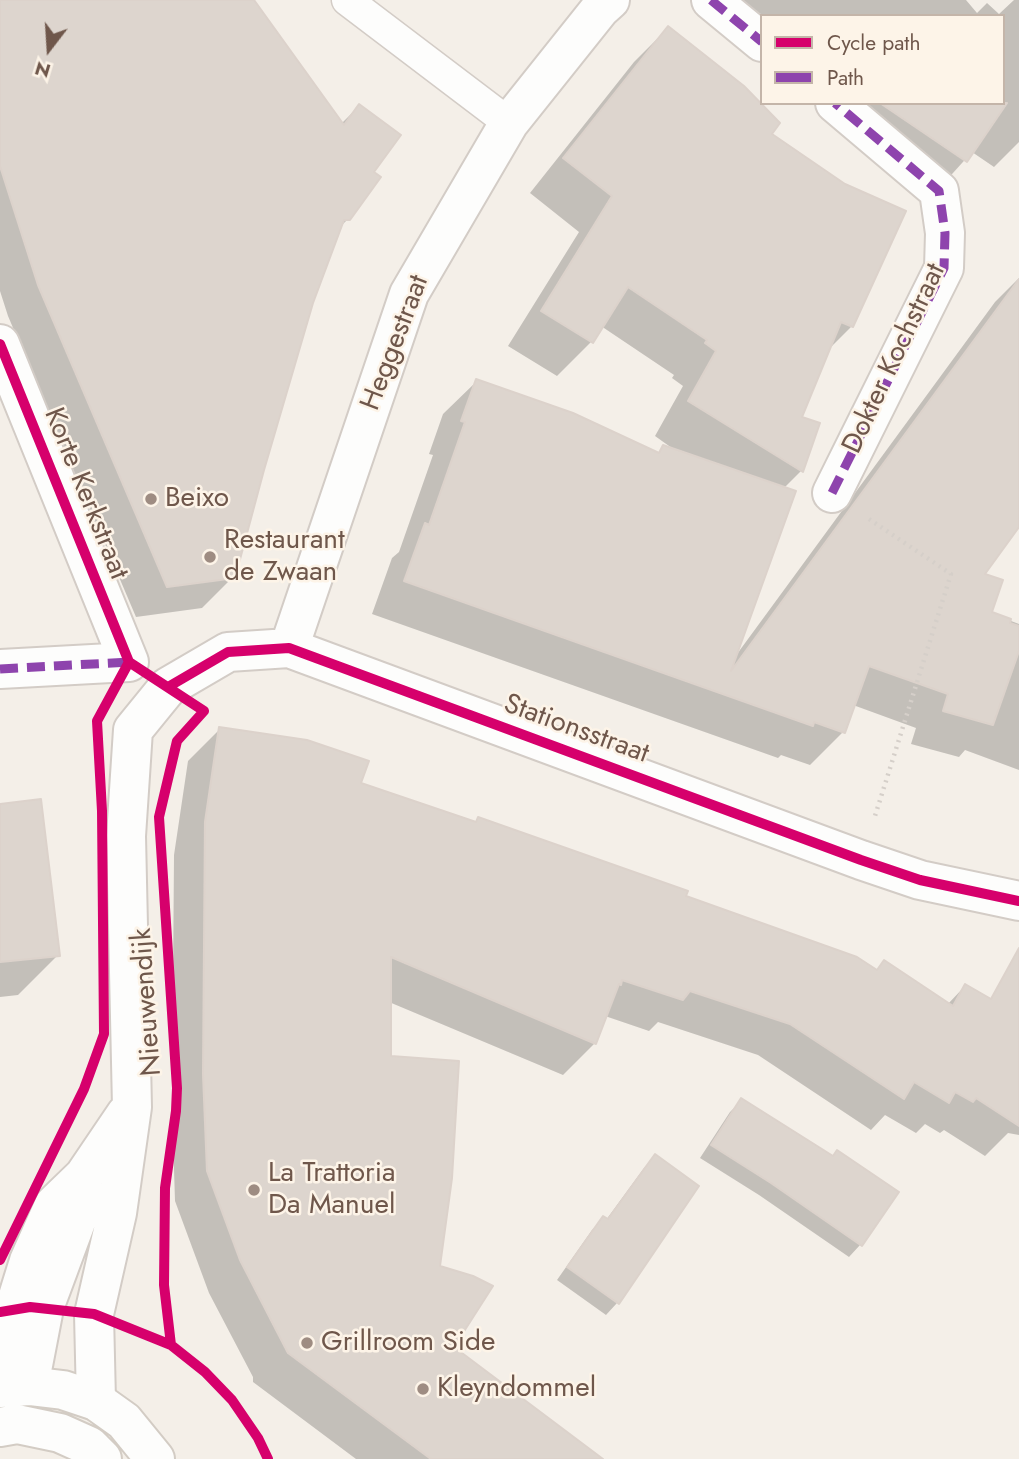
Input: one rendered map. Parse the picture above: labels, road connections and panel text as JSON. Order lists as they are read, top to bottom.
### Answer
{
  "streets": {
    "street": [
      "Heggestraat",
      "Dokter Kochstraat",
      "Korte Kerkstraat",
      "Stationsstraat",
      "Nieuwendijk"
    ]
  },
  "crossings": [
    ["Heggestraat", "Stationsstraat"],
    ["Stationsstraat", "Nieuwendijk"]
  ],
  "places": [
    "Beixo",
    "Restaurant de Zwaan",
    "La Trattoria Da Manuel",
    "Grillroom Side",
    "Kleyndommel"
  ],
  "legend": ["Cycle path", "Path"],
  "north": "bottom"
}
